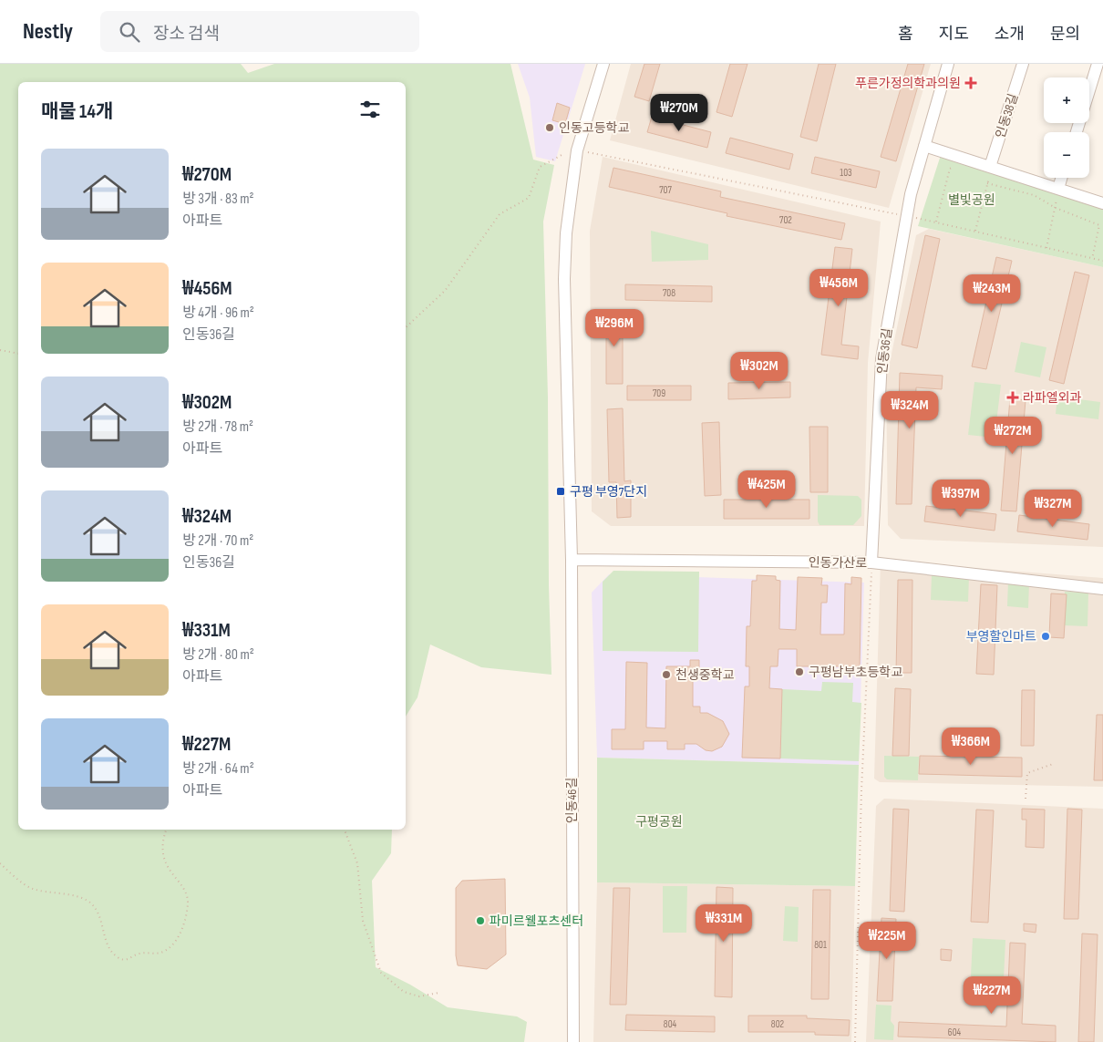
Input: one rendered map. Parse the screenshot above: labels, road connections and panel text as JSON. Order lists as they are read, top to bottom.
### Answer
{
  "streets": {
    "street": [
      "인동38길",
      "인동36길",
      "인동가산로",
      "인동46길"
    ]
  },
  "crossings": [
    ["인동36길", "인동가산로"],
    ["인동가산로", "인동46길"]
  ],
  "parks": ["별빛공원", "구평공원"],
  "places": {
    "health": ["푸른가정의학과의원", "라파엘외과"],
    "other": [
      "인동고등학교",
      "부영할인마트",
      "구평남부초등학교",
      "천생중학교",
      "파미르웰포츠센터"
    ],
    "transit": ["구평 부영7단지"]
  },
  "house_numbers": [
    "103",
    "707",
    "702",
    "708",
    "709",
    "801",
    "804",
    "802",
    "604"
  ],
  "page": {
    "header": "Nestly",
    "search": "장소 검색",
    "nav": [
      "홈",
      "지도",
      "소개",
      "문의"
    ],
    "map_buttons": ["+", "−"],
    "heading": "매물 14개",
    "price": [
      "₩270M",
      "₩456M",
      "₩243M",
      "₩296M",
      "₩302M",
      "₩324M",
      "₩272M",
      "₩425M",
      "₩397M",
      "₩327M",
      "₩366M",
      "₩331M",
      "₩225M",
      "₩227M"
    ],
    "list": [
      {
        "name": "₩270M",
        "note": "방 3개 · 83 m² · 아파트"
      },
      {
        "name": "₩456M",
        "note": "방 4개 · 96 m² · 인동36길"
      },
      {
        "name": "₩302M",
        "note": "방 2개 · 78 m² · 아파트"
      },
      {
        "name": "₩324M",
        "note": "방 2개 · 70 m² · 인동36길"
      },
      {
        "name": "₩331M",
        "note": "방 2개 · 80 m² · 아파트"
      },
      {
        "name": "₩227M",
        "note": "방 2개 · 64 m² · 아파트"
      }
    ]
  }
}
